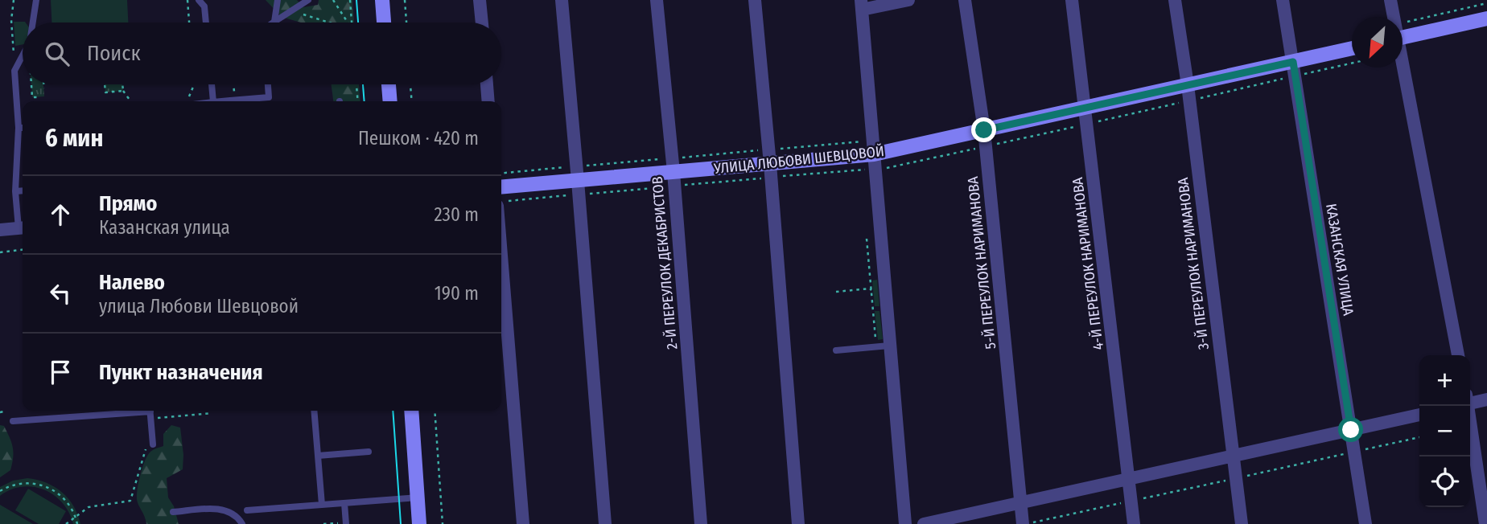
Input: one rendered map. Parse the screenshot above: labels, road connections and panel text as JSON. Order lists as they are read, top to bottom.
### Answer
{
  "streets": {
    "street": [
      "УЛИЦА ЛЮБОВИ ШЕВЦОВОЙ",
      "КАЗАНСКАЯ УЛИЦА",
      "2-Й ПЕРЕУЛОК ДЕКАБРИСТОВ",
      "5-Й ПЕРЕУЛОК НАРИМАНОВА",
      "4-Й ПЕРЕУЛОК НАРИМАНОВА",
      "3-Й ПЕРЕУЛОК НАРИМАНОВА"
    ]
  },
  "crossings": [
    ["УЛИЦА ЛЮБОВИ ШЕВЦОВОЙ", "КАЗАНСКАЯ УЛИЦА"],
    ["УЛИЦА ЛЮБОВИ ШЕВЦОВОЙ", "2-Й ПЕРЕУЛОК ДЕКАБРИСТОВ"],
    ["УЛИЦА ЛЮБОВИ ШЕВЦОВОЙ", "5-Й ПЕРЕУЛОК НАРИМАНОВА"],
    ["УЛИЦА ЛЮБОВИ ШЕВЦОВОЙ", "4-Й ПЕРЕУЛОК НАРИМАНОВА"],
    ["УЛИЦА ЛЮБОВИ ШЕВЦОВОЙ", "3-Й ПЕРЕУЛОК НАРИМАНОВА"]
  ],
  "north": "bottom left",
  "page": {
    "search": "Поиск",
    "heading": ["6 мин", "Пешком · 420 m"],
    "list": [
      ["Прямо", "Казанская улица", "230 m"],
      ["Налево", "улица Любови Шевцовой", "190 m"],
      "Пункт назначения"
    ],
    "map_buttons": ["+", "−"]
  }
}
